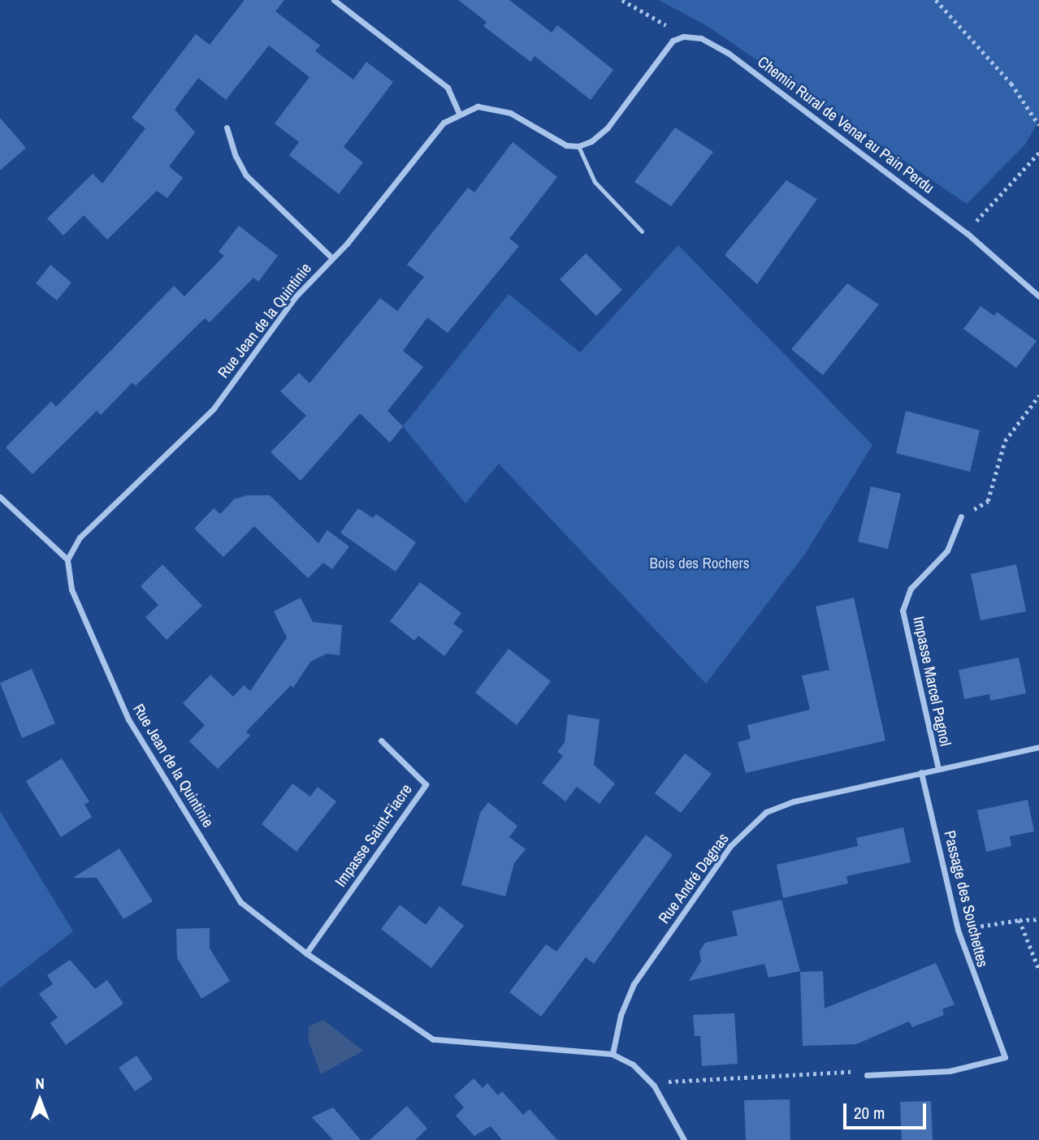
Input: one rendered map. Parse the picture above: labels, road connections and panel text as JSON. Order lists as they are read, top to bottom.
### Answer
{
  "streets": {
    "street": [
      "Chemin Rural de Venat au Pain Perdu",
      "Rue Jean de la Quintinie",
      "Impasse Marcel Pagnol",
      "Impasse Saint-Fiacre",
      "Rue André Dagnas",
      "Passage des Souchettes"
    ]
  },
  "crossings": [
    ["Rue Jean de la Quintinie", "Impasse Saint-Fiacre"],
    ["Rue Jean de la Quintinie", "Rue André Dagnas"],
    ["Impasse Marcel Pagnol", "Rue André Dagnas"],
    ["Rue André Dagnas", "Passage des Souchettes"]
  ],
  "parks": ["Bois des Rochers"],
  "scale_bar": "20 m",
  "north": "top"
}
